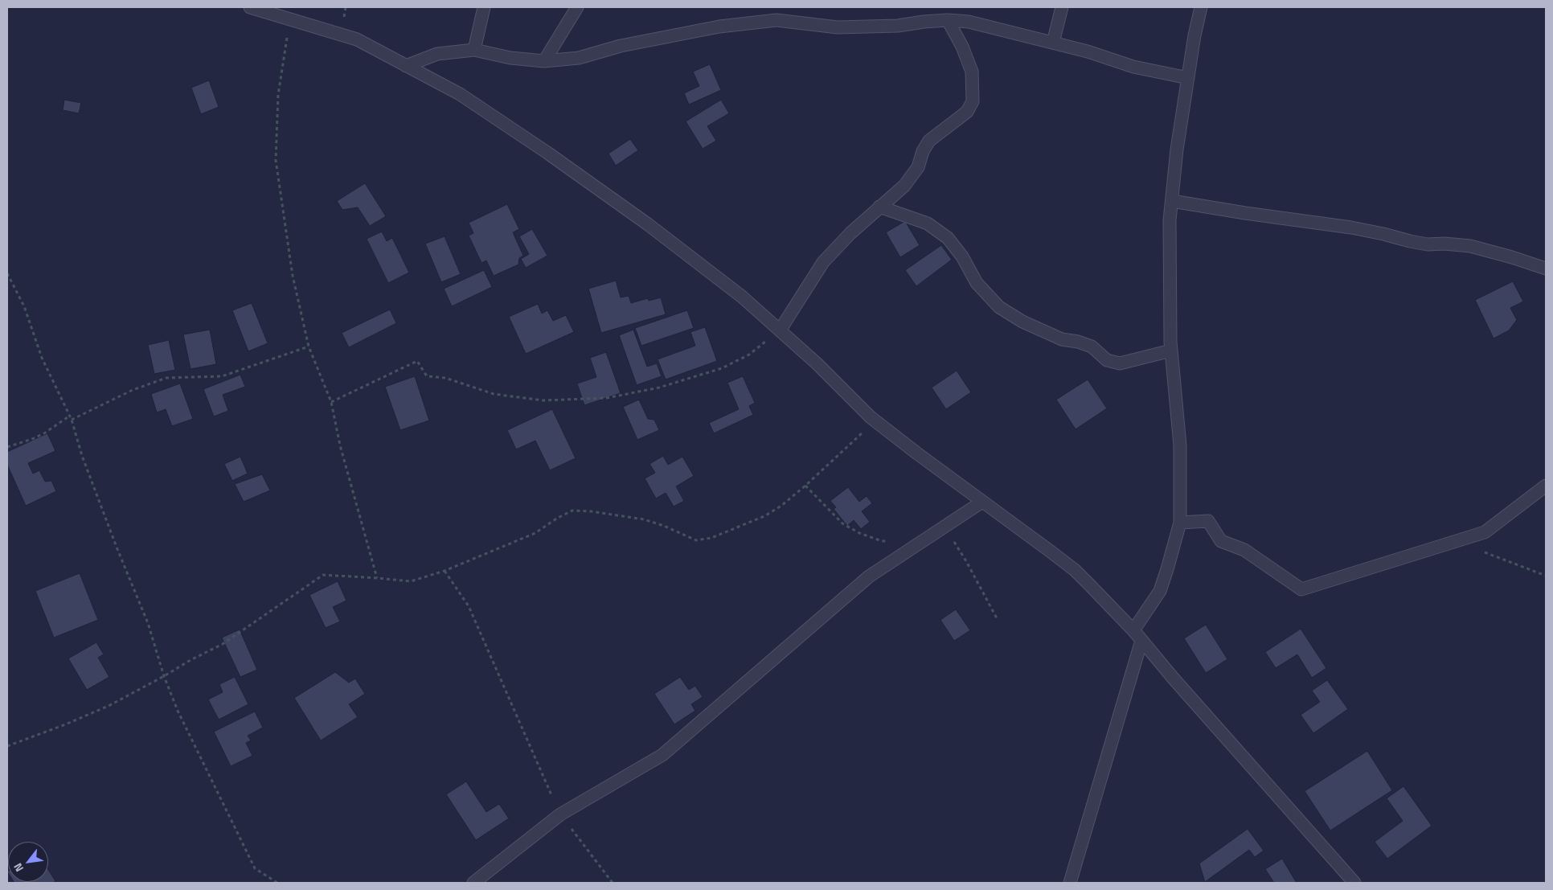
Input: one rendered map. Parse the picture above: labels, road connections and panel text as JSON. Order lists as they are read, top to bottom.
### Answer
{
  "north": "bottom left"
}
